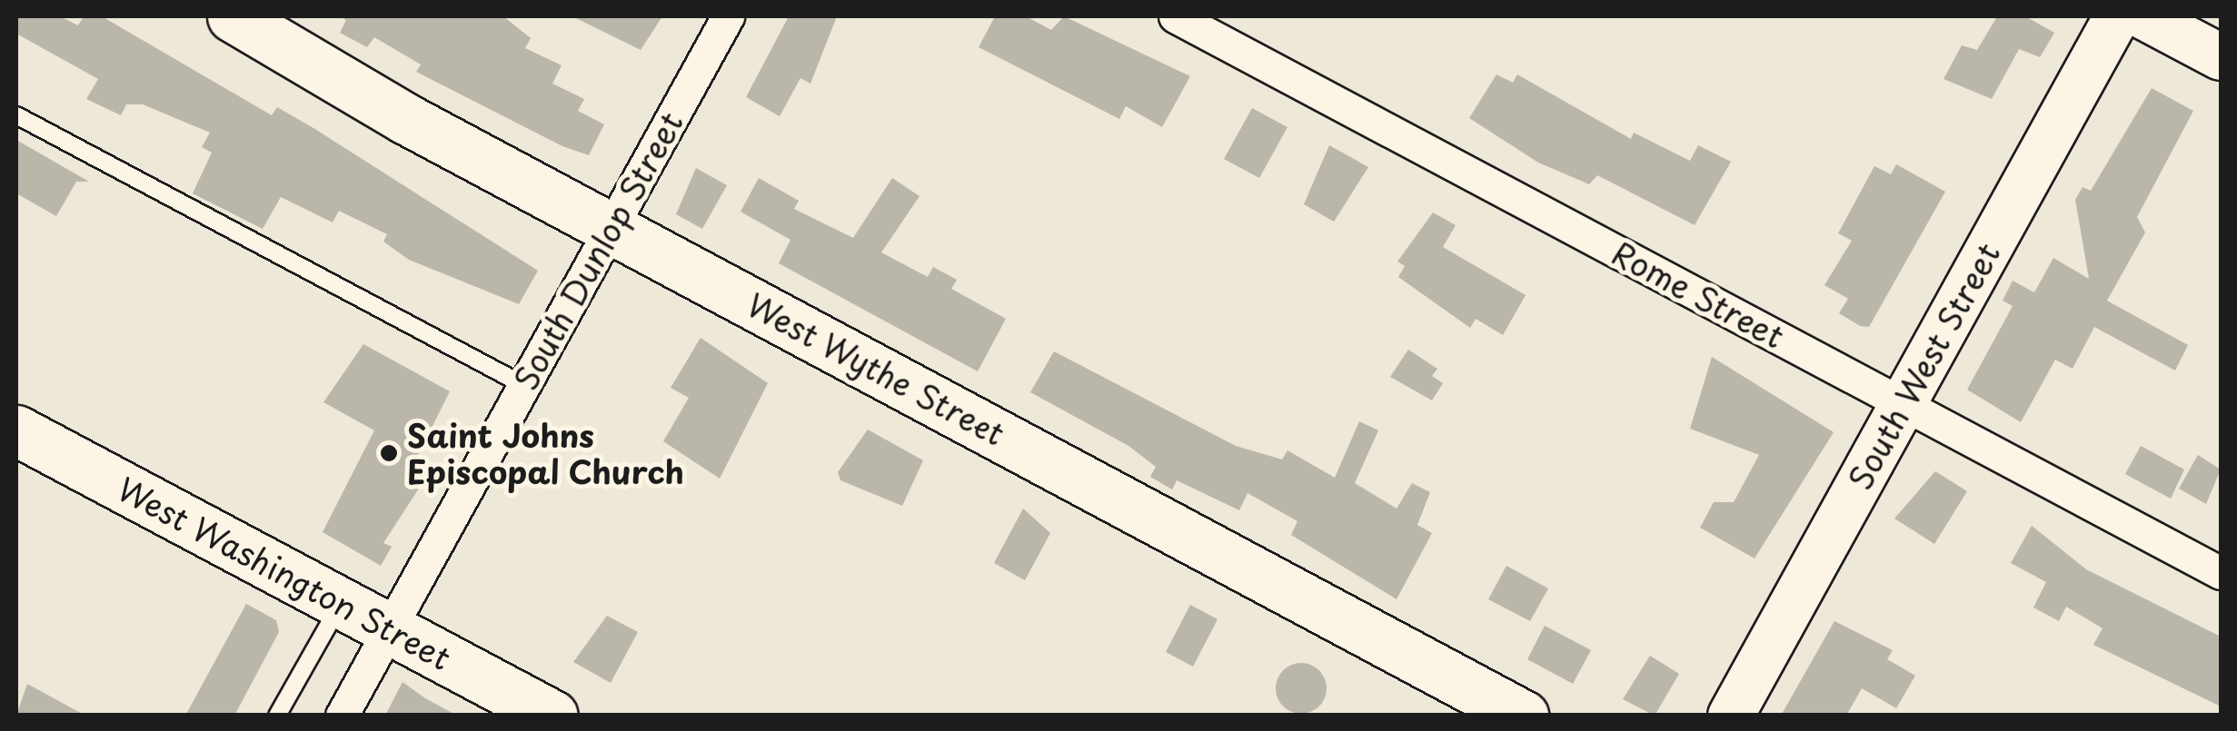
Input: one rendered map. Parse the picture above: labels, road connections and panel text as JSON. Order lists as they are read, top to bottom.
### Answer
{
  "streets": {
    "main road": ["West Wythe Street", "West Washington Street"],
    "street": ["South Dunlop Street", "Rome Street", "South West Street"]
  },
  "crossings": [
    ["South Dunlop Street", "West Wythe Street"],
    ["South Dunlop Street", "West Washington Street"],
    ["Rome Street", "South West Street"]
  ],
  "places": ["Saint Johns Episcopal Church"]
}
